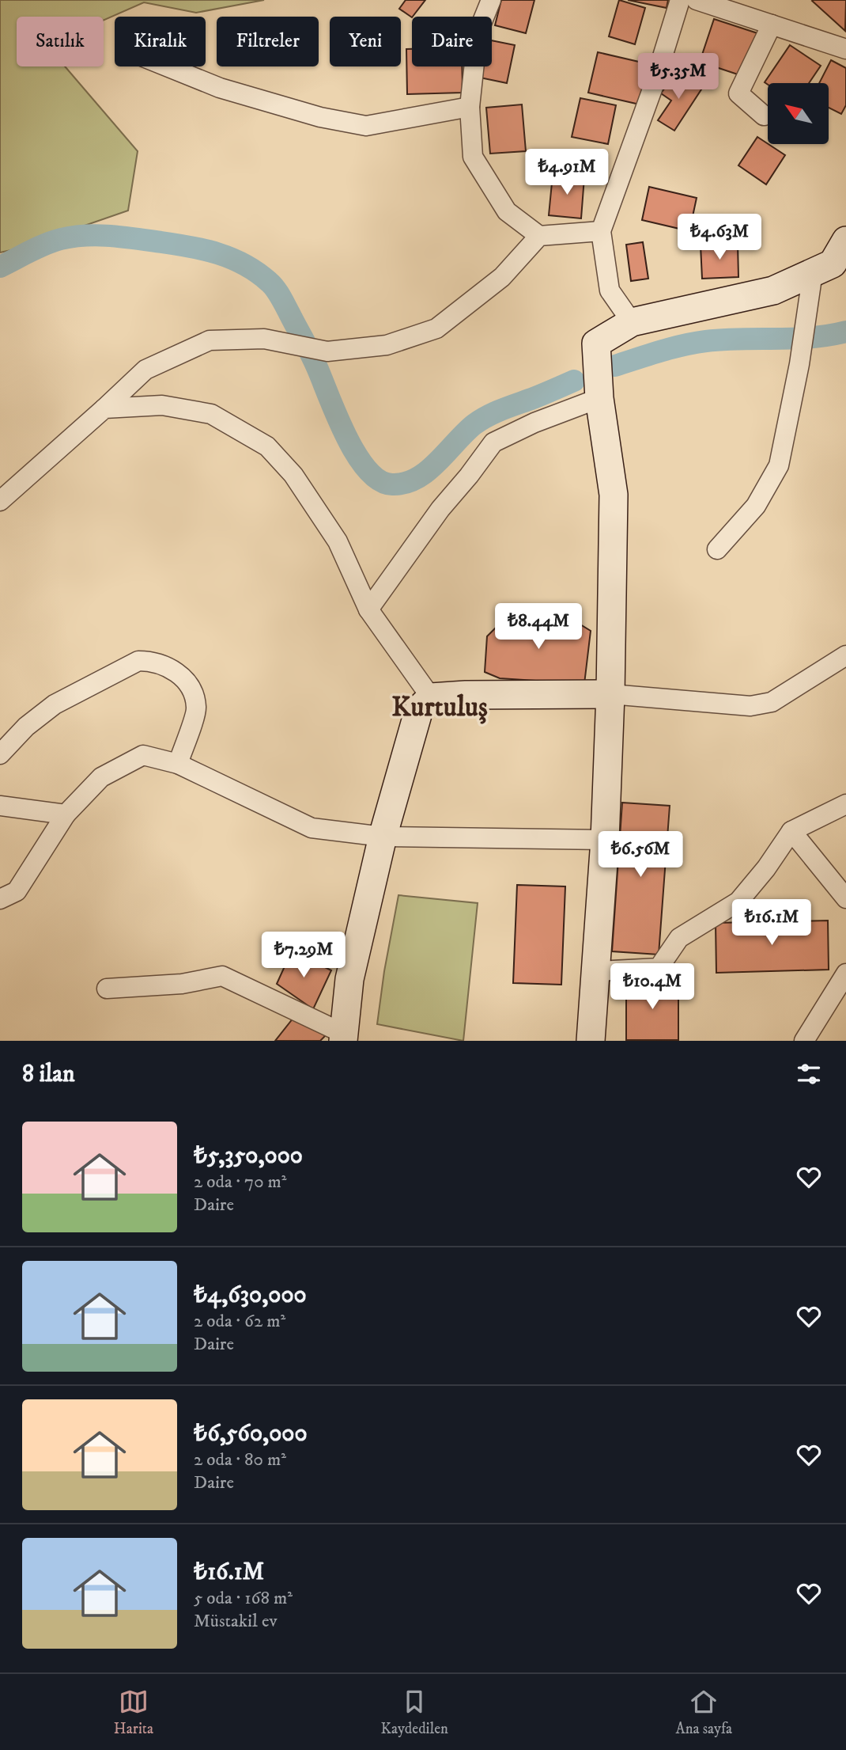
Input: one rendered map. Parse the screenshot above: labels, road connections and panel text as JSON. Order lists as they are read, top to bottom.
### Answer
{
  "districts": ["Kurtuluş"],
  "north": "top left",
  "page": {
    "chip": [
      "Satılık",
      "Kiralık",
      "Filtreler",
      "Yeni",
      "Daire"
    ],
    "price": [
      "₺5.35M",
      "₺4.91M",
      "₺4.63M",
      "₺8.44M",
      "₺6.56M",
      "₺16.1M",
      "₺7.29M",
      "₺10.4M"
    ],
    "heading": "8 ilan",
    "list": [
      {
        "name": "₺5,350,000",
        "note": "2 oda · 70 m² · Daire"
      },
      {
        "name": "₺4,630,000",
        "note": "2 oda · 62 m² · Daire"
      },
      {
        "name": "₺6,560,000",
        "note": "2 oda · 80 m² · Daire"
      },
      {
        "name": "₺16.1M",
        "note": "5 oda · 168 m² · Müstakil ev"
      }
    ],
    "tabs": ["Harita", "Kaydedilen", "Ana sayfa"]
  }
}
